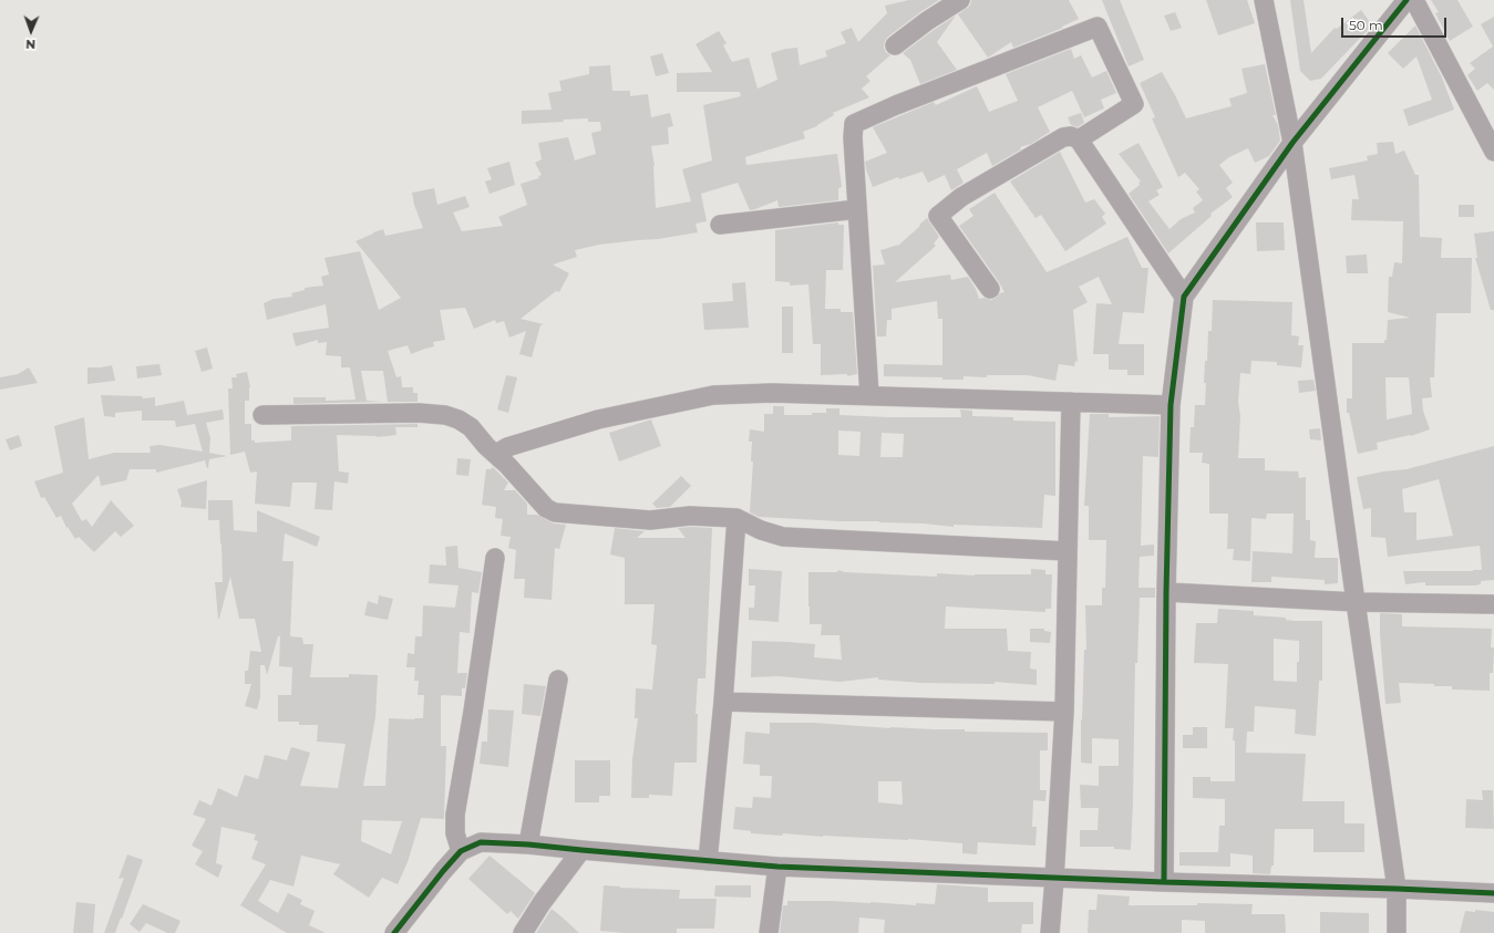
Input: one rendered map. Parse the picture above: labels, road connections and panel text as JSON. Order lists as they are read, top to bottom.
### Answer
{
  "scale_bar": "50 m",
  "north": "bottom"
}
